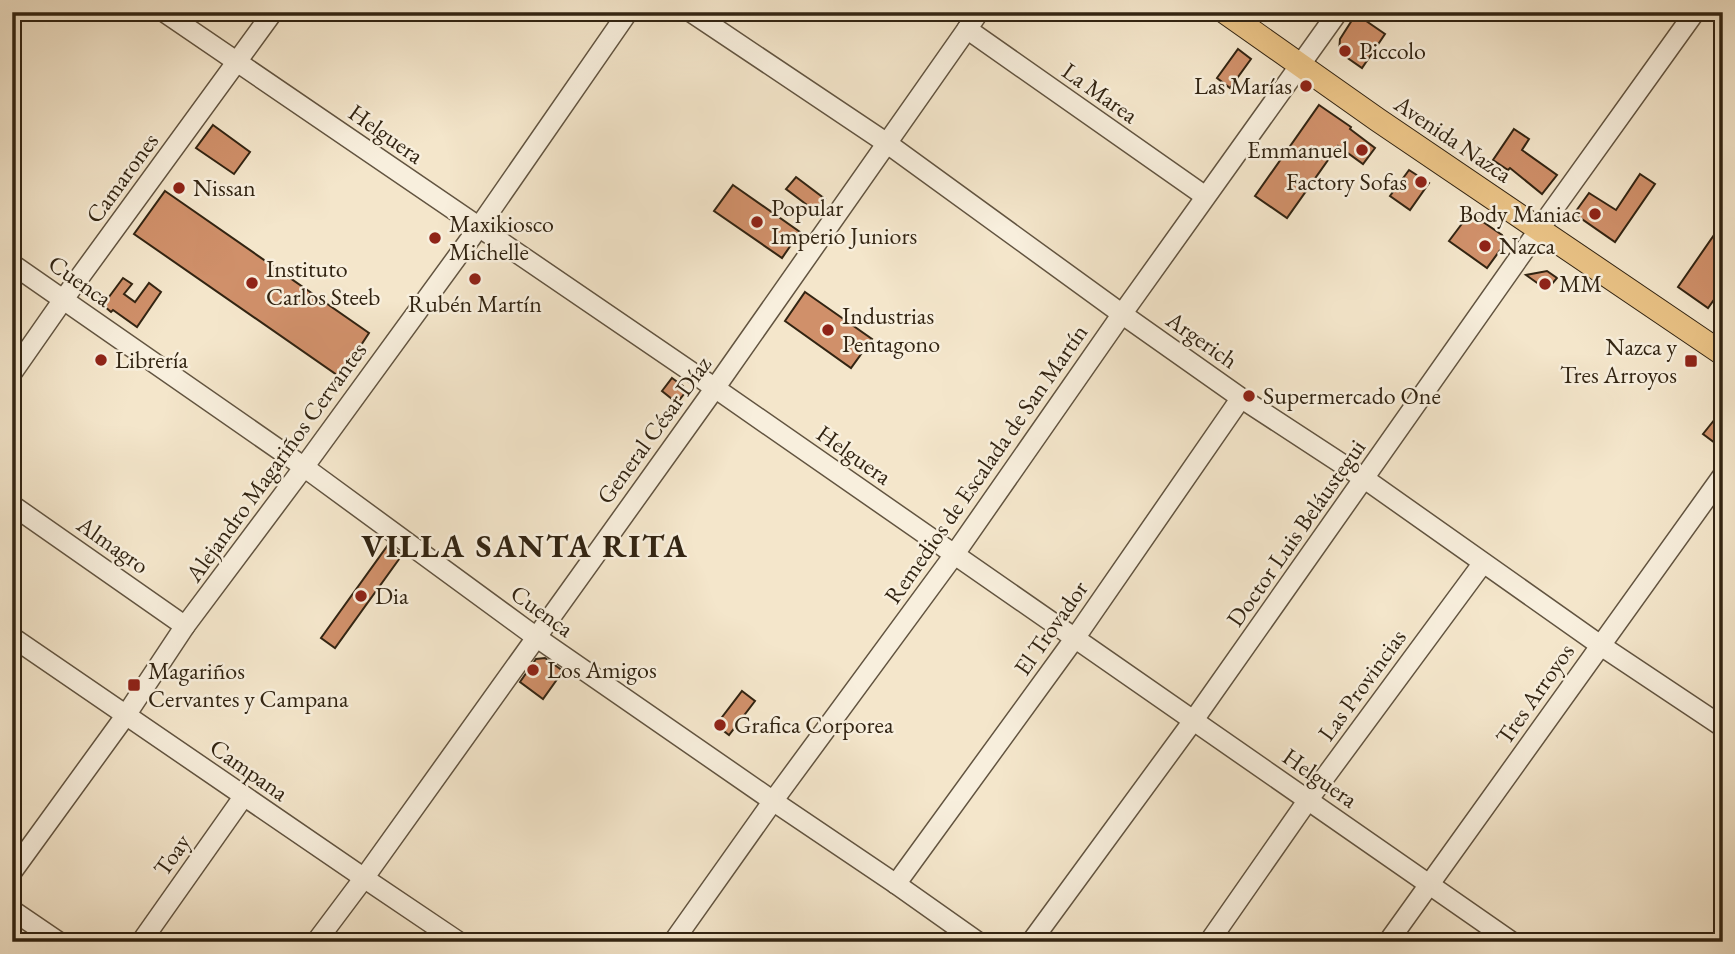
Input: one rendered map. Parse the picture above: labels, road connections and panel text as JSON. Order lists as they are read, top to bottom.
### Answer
{
  "streets": {
    "main road": ["Avenida Nazca"],
    "street": [
      "La Marea",
      "Helguera",
      "Camarones",
      "Cuenca",
      "Argerich",
      "General César Díaz",
      "Alejandro Magariños Cervantes",
      "Remedios de Escalada de San Martín",
      "Doctor Luis Beláustegui",
      "Almagro",
      "El Trovador",
      "Las Provincias",
      "Tres Arroyos",
      "Campana",
      "Toay"
    ]
  },
  "crossings": [
    ["La Marea", "General César Díaz"],
    ["La Marea", "Remedios de Escalada de San Martín"],
    ["Helguera", "Camarones"],
    ["Helguera", "General César Díaz"],
    ["Helguera", "Alejandro Magariños Cervantes"],
    ["Helguera", "Remedios de Escalada de San Martín"],
    ["Helguera", "Doctor Luis Beláustegui"],
    ["Helguera", "El Trovador"],
    ["Helguera", "Las Provincias"],
    ["Helguera", "Tres Arroyos"],
    ["Avenida Nazca", "Remedios de Escalada de San Martín"],
    ["Avenida Nazca", "Doctor Luis Beláustegui"],
    ["Camarones", "Cuenca"],
    ["Cuenca", "General César Díaz"],
    ["Cuenca", "Alejandro Magariños Cervantes"],
    ["Cuenca", "Remedios de Escalada de San Martín"],
    ["Cuenca", "El Trovador"],
    ["Argerich", "General César Díaz"],
    ["Argerich", "Remedios de Escalada de San Martín"],
    ["Argerich", "Doctor Luis Beláustegui"],
    ["Argerich", "El Trovador"],
    ["Argerich", "Las Provincias"],
    ["Argerich", "Tres Arroyos"],
    ["General César Díaz", "Campana"],
    ["Alejandro Magariños Cervantes", "Almagro"],
    ["Alejandro Magariños Cervantes", "Campana"],
    ["Campana", "Toay"]
  ],
  "districts": ["VILLA SANTA RITA"],
  "places": {
    "other": [
      "Piccolo",
      "Las Marías",
      "Emmanuel",
      "Factory Sofas",
      "Nissan",
      "Body Maniac",
      "Popular Imperio Juniors",
      "Maxikiosco Michelle",
      "Nazca",
      "Rubén Martín",
      "Instituto Carlos Steeb",
      "MM",
      "Industrias Pentagono",
      "Librería",
      "Supermercado One",
      "Dia",
      "Los Amigos",
      "Grafica Corporea"
    ],
    "transit": ["Nazca y Tres Arroyos", "Magariños Cervantes y Campana"]
  }
}
